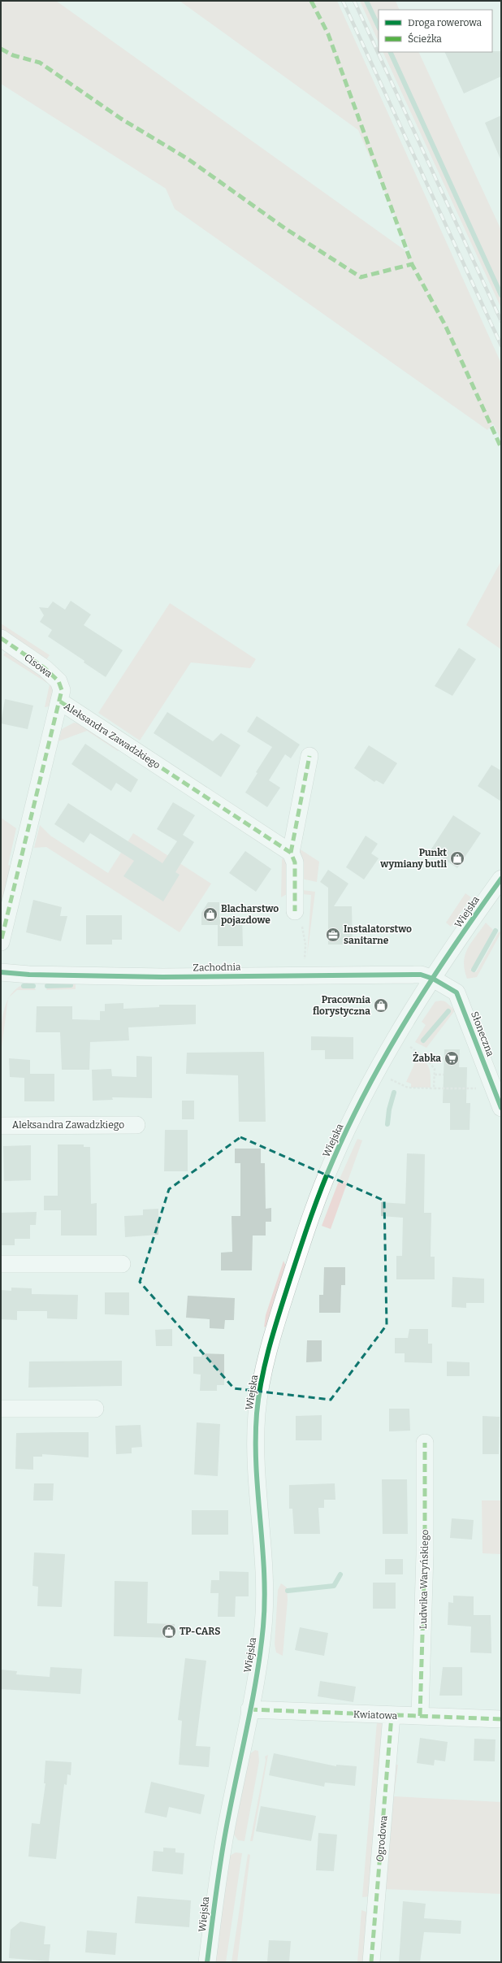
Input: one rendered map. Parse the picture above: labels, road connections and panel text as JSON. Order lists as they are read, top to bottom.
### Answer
{
  "streets": {
    "street": [
      "Cisowa",
      "Aleksandra Zawadzkiego",
      "Wiejska",
      "Zachodnia",
      "Słoneczna",
      "Ludwika Waryńskiego",
      "Kwiatowa",
      "Ogrodowa"
    ]
  },
  "crossings": [
    ["Cisowa", "Aleksandra Zawadzkiego"],
    ["Wiejska", "Zachodnia"],
    ["Wiejska", "Słoneczna"],
    ["Wiejska", "Kwiatowa"],
    ["Zachodnia", "Słoneczna"],
    ["Ludwika Waryńskiego", "Kwiatowa"],
    ["Kwiatowa", "Ogrodowa"]
  ],
  "places": {
    "shop": [
      "Punkt wymiany butli",
      "Blacharstwo pojazdowe",
      "Pracownia florystyczna",
      "TP-CARS"
    ],
    "office": ["Instalatorstwo sanitarne"],
    "supermarket": ["Żabka"]
  },
  "legend": ["Droga rowerowa", "Ścieżka"]
}
